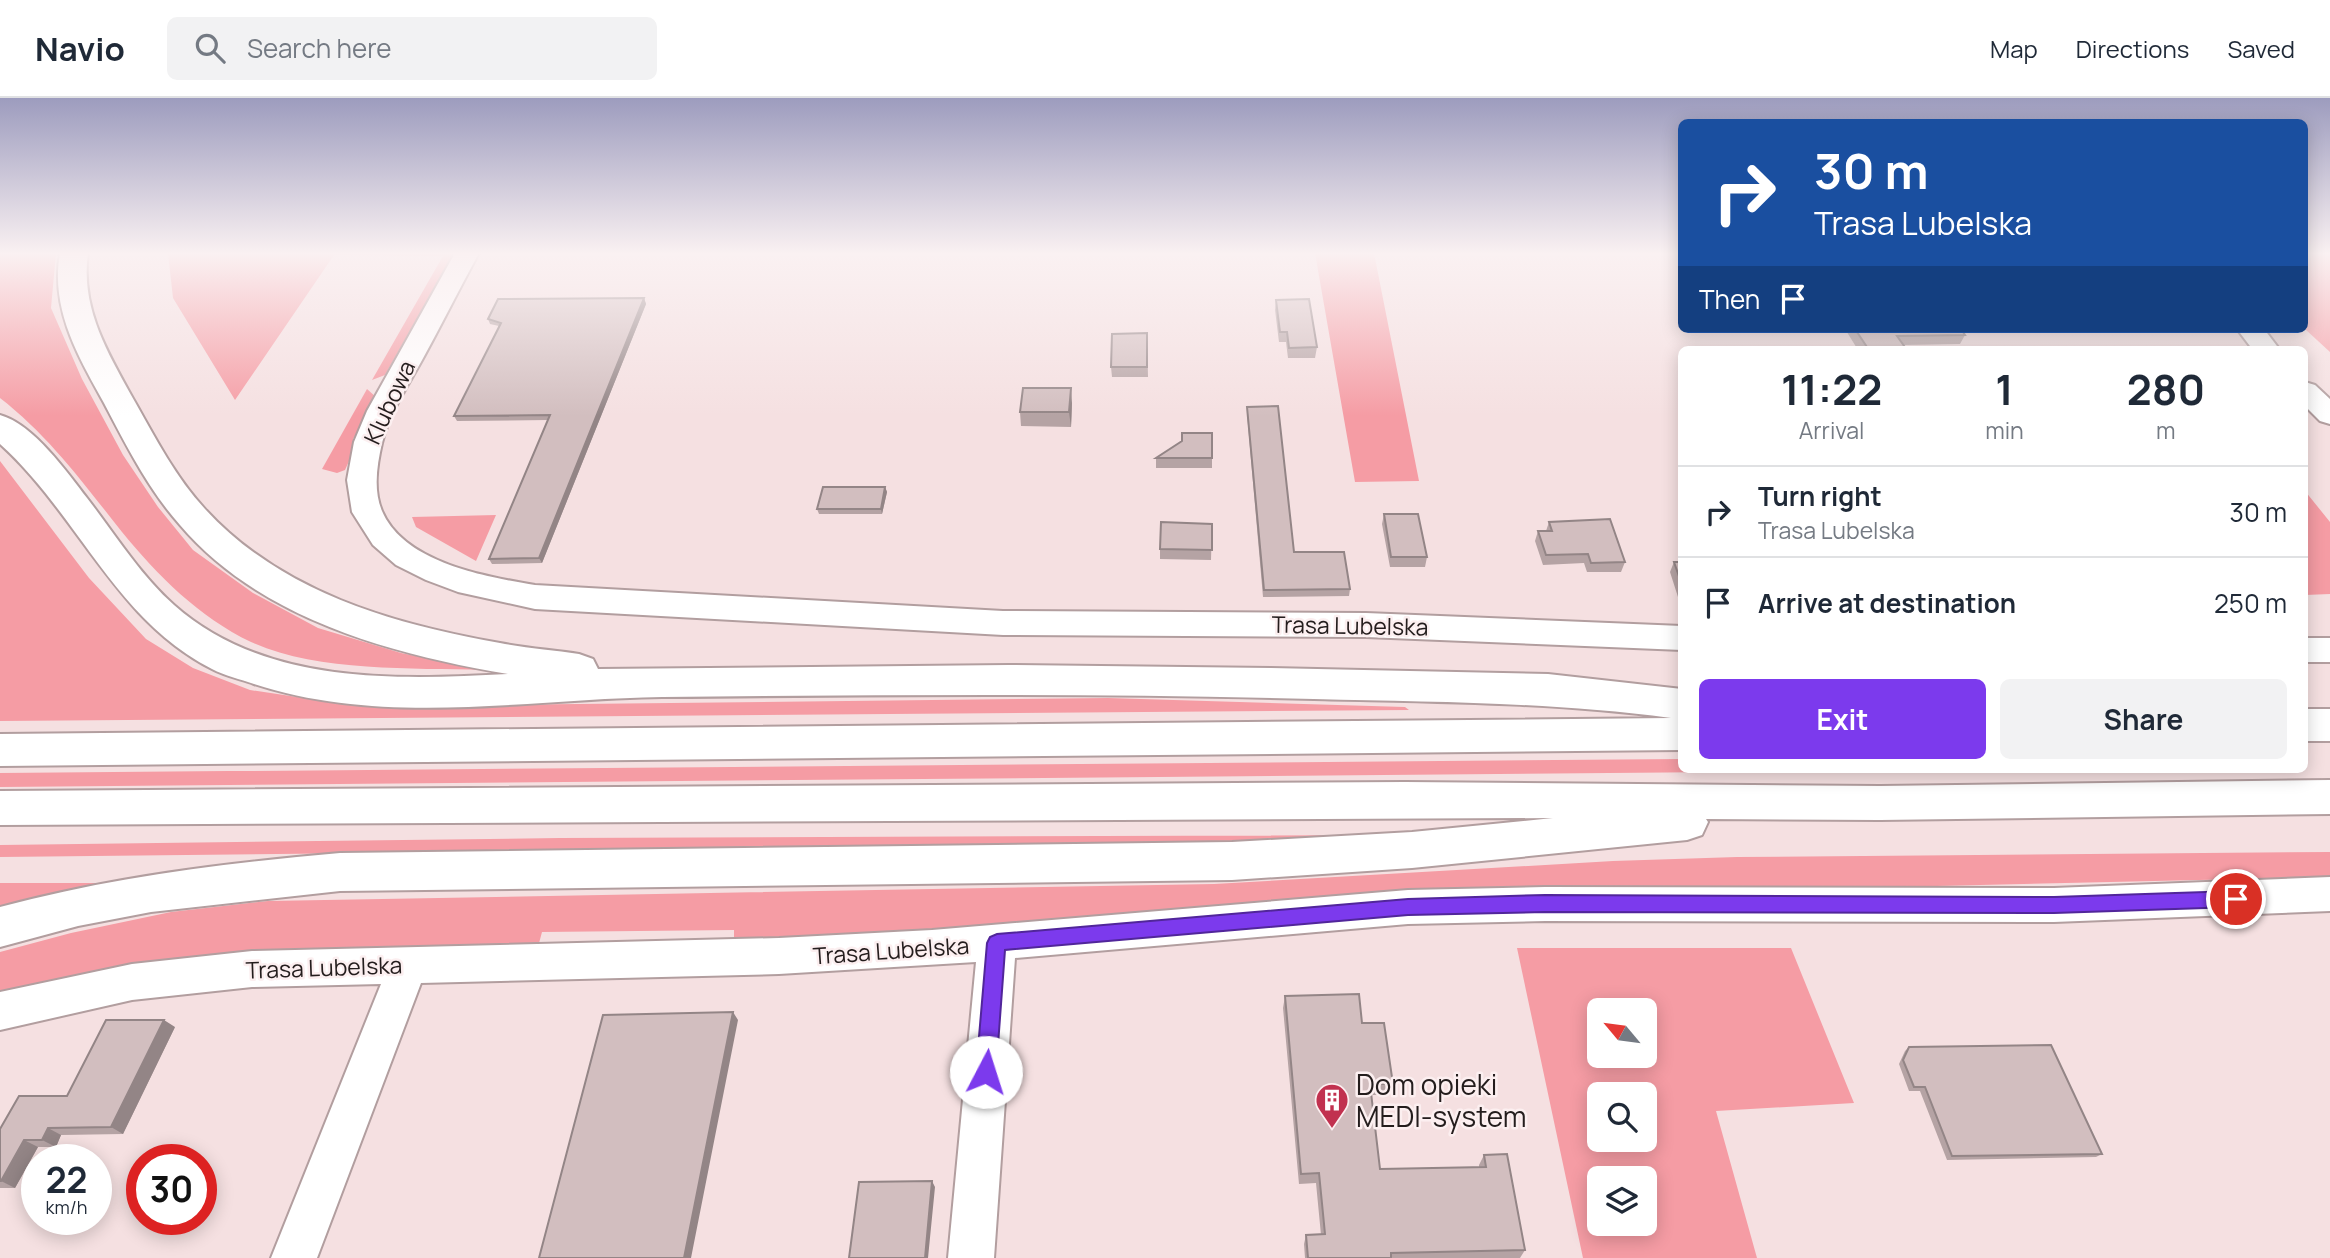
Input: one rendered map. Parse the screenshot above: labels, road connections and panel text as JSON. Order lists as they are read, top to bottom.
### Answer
{
  "streets": {
    "street": ["Klubowa", "Trasa Lubelska"]
  },
  "crossings": [
    ["Klubowa", "Trasa Lubelska"]
  ],
  "places": {
    "building": ["Dom opieki MEDI-system"]
  },
  "north": "top left",
  "page": {
    "header": "Navio",
    "search": "Search here",
    "nav": ["Map", "Directions", "Saved"],
    "turn": ["30 m", "Trasa Lubelska"],
    "then": "Then",
    "eta": [
      "11:22",
      "Arrival",
      "1",
      "min",
      "280",
      "m"
    ],
    "list": [
      {
        "name": "Turn right",
        "note": "Trasa Lubelska",
        "value": "30 m"
      },
      {
        "name": "Arrive at destination",
        "value": "250 m"
      }
    ],
    "buttons": ["Exit", "Share"],
    "speed": "22 km/h",
    "limit": "30"
  }
}
